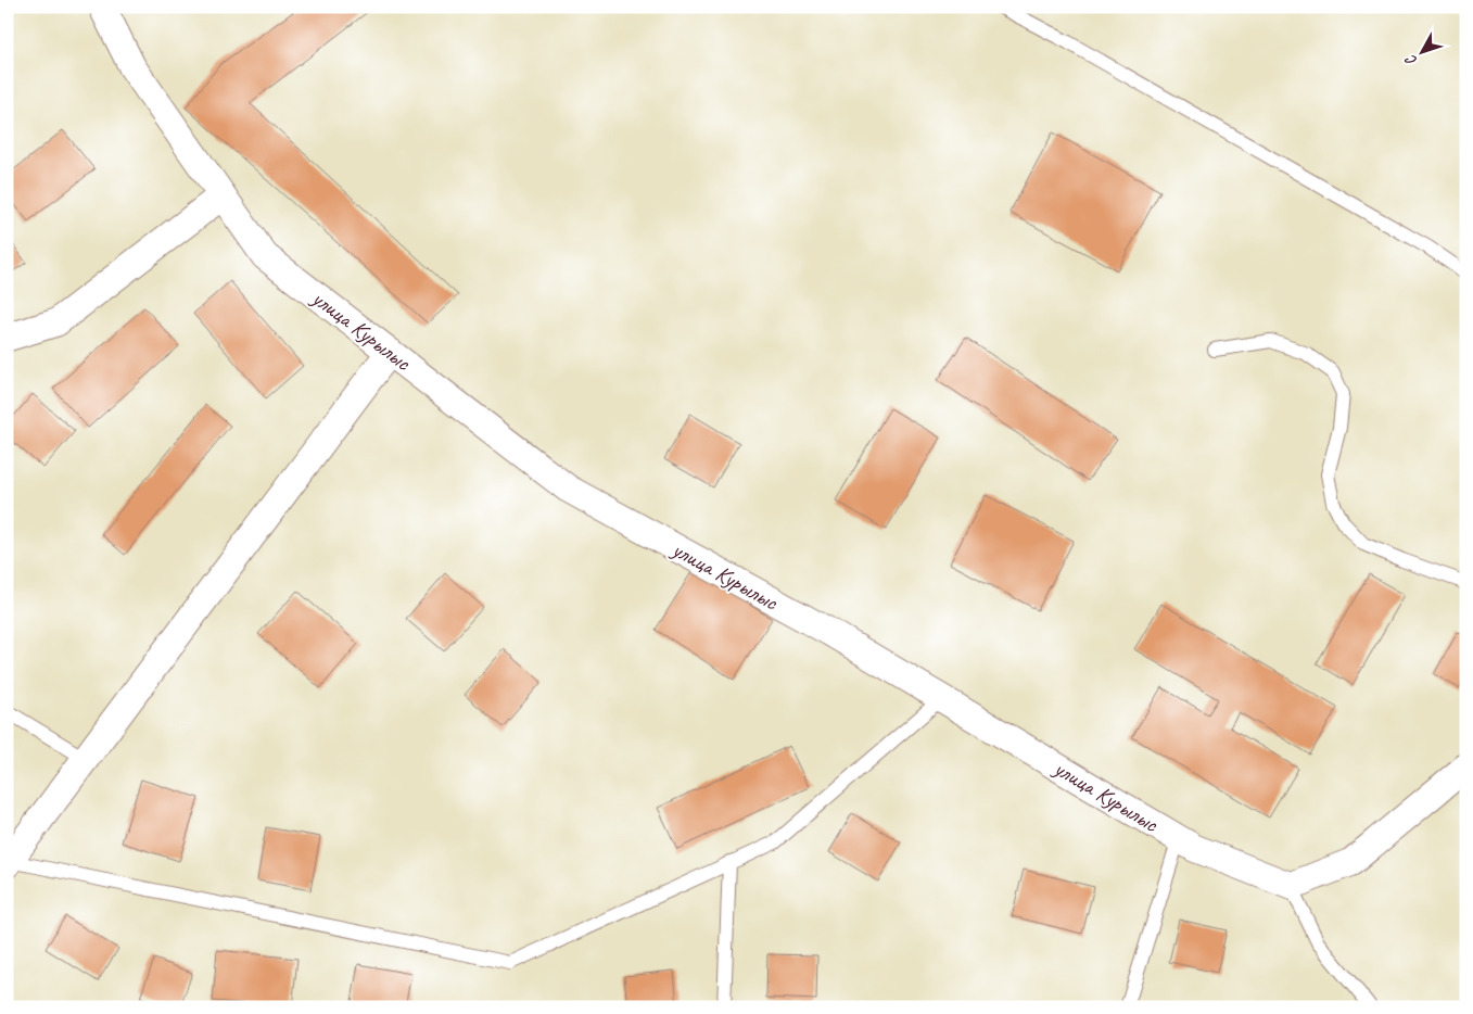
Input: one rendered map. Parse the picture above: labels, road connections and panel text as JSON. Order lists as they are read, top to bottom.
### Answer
{
  "streets": {
    "street": ["улица Курылыс"]
  },
  "north": "bottom left"
}
